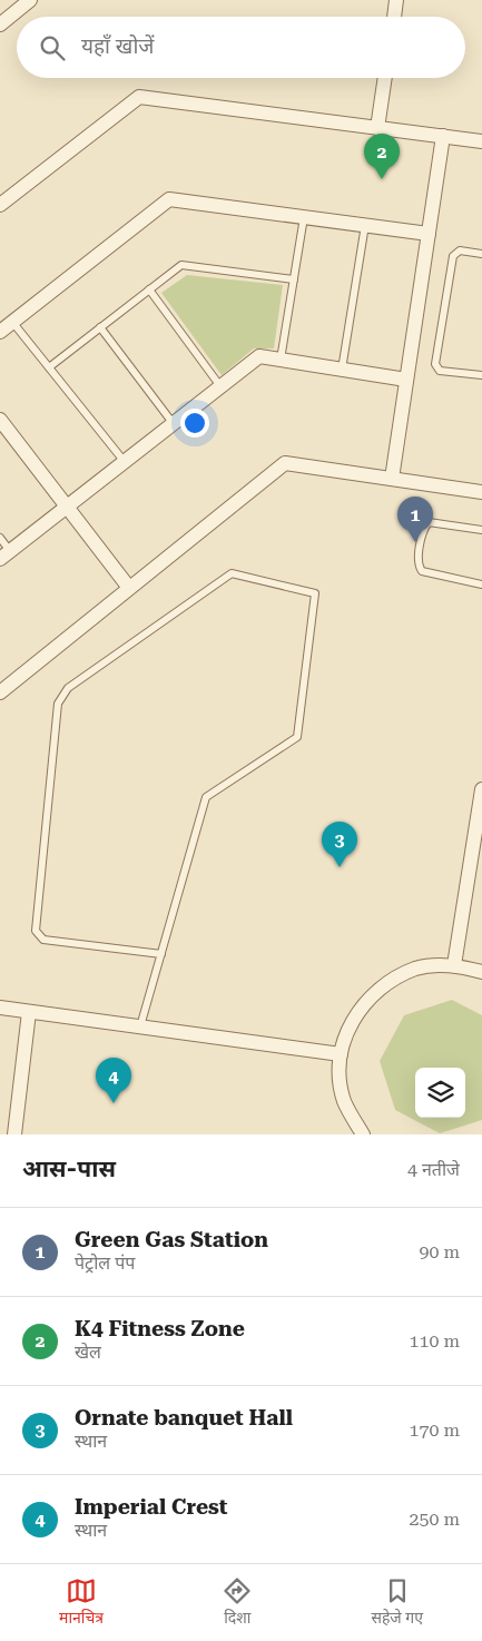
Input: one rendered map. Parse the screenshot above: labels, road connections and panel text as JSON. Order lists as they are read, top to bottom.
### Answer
{
  "page": {
    "search": "यहाँ खोजें",
    "pins": [
      "2",
      "1",
      "3",
      "4"
    ],
    "heading": ["आस-पास", "4 नतीजे"],
    "list": [
      {
        "mark": "1",
        "name": "Green Gas Station",
        "note": "पेट्रोल पंप",
        "value": "90 m"
      },
      {
        "mark": "2",
        "name": "K4 Fitness Zone",
        "note": "खेल",
        "value": "110 m"
      },
      {
        "mark": "3",
        "name": "Ornate banquet Hall",
        "note": "स्थान",
        "value": "170 m"
      },
      {
        "mark": "4",
        "name": "Imperial Crest",
        "note": "स्थान",
        "value": "250 m"
      }
    ],
    "nav": ["मानचित्र", "दिशा", "सहेजे गए"]
  }
}
